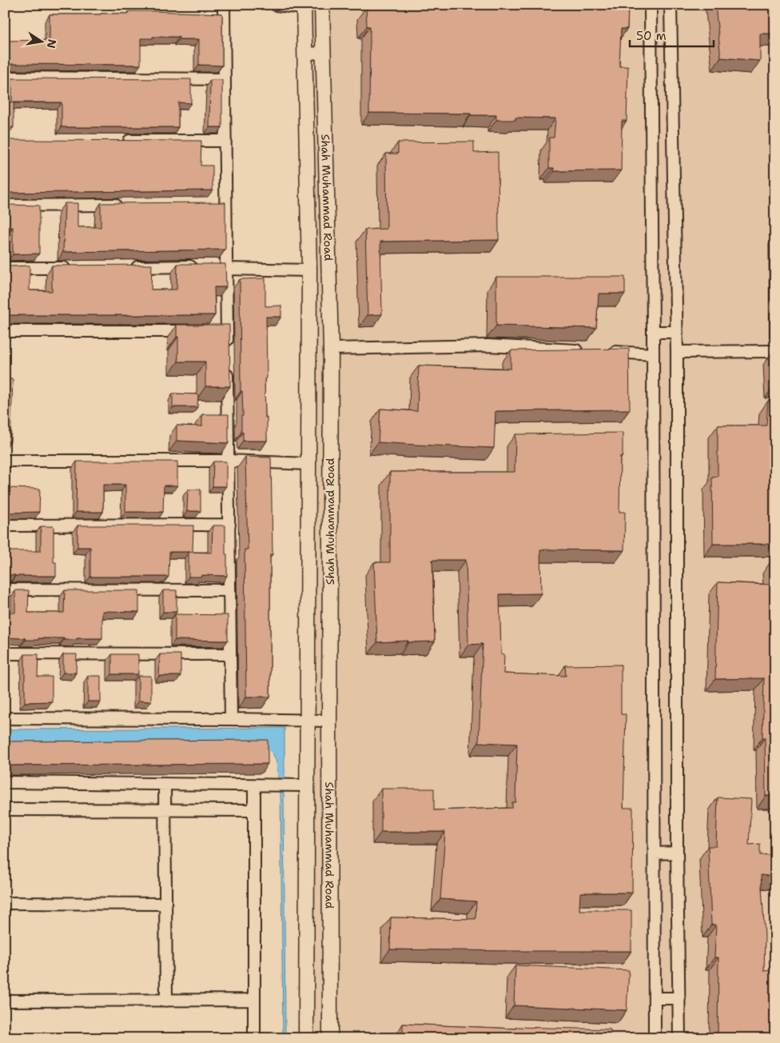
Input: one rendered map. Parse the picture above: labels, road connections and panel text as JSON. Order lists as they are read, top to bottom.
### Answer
{
  "streets": {
    "main road": ["Shah Muhammad Road"]
  },
  "scale_bar": "50 m",
  "north": "right"
}
